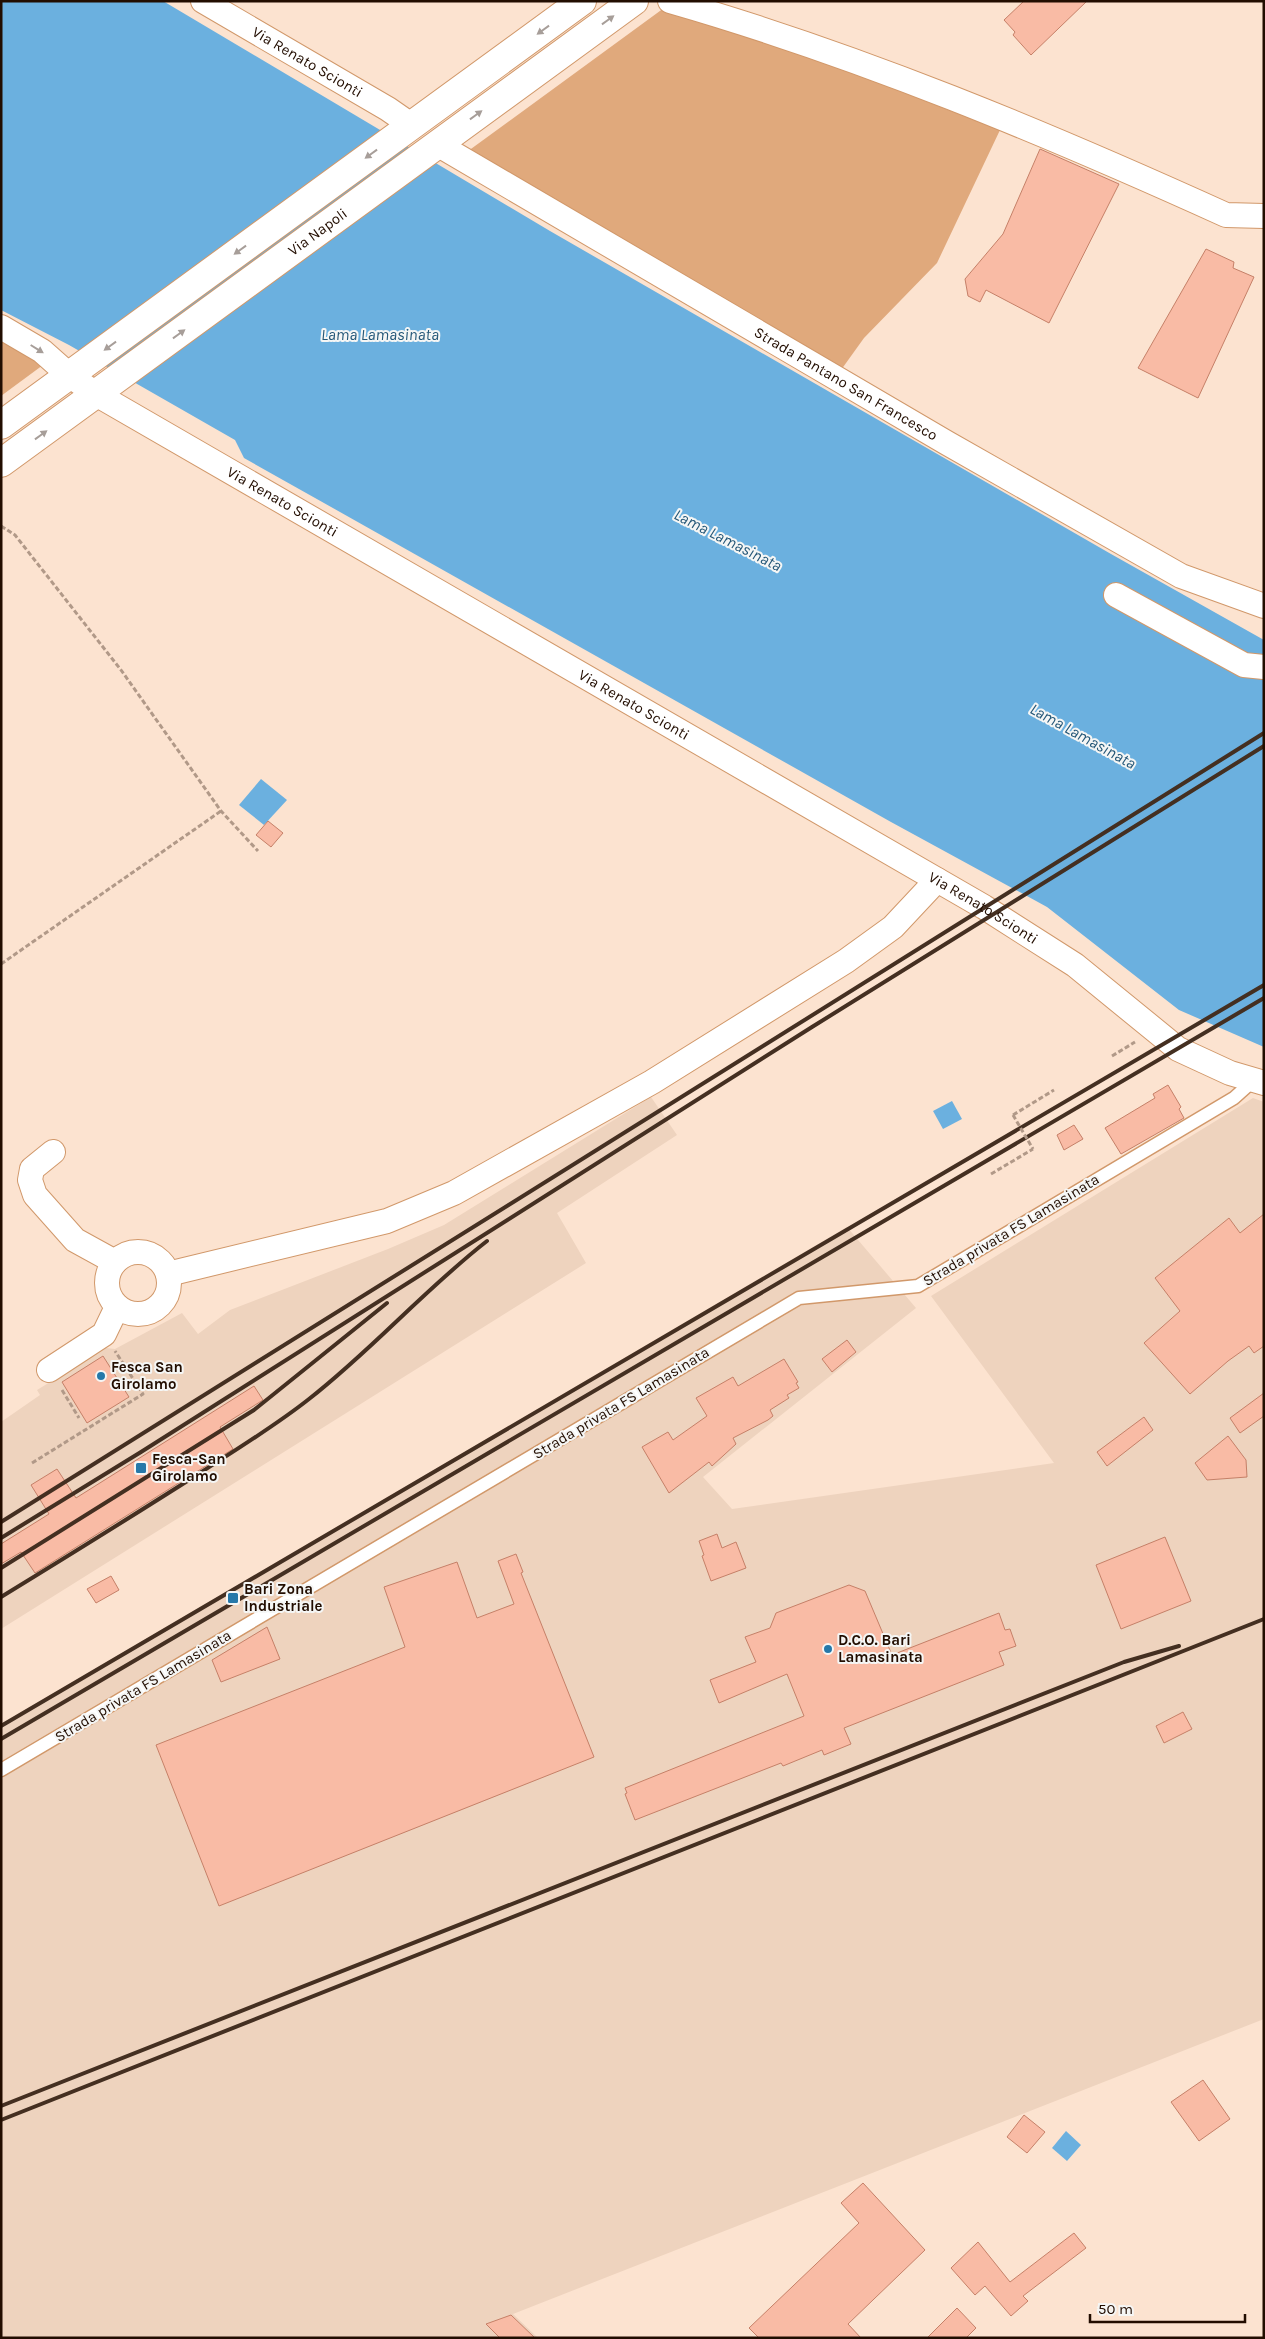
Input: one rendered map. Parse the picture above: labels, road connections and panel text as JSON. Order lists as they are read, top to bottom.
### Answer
{
  "streets": {
    "main road": ["Via Napoli"],
    "street": ["Via Renato Scionti", "Strada Pantano San Francesco"],
    "lane": ["Strada privata FS Lamasinata"]
  },
  "crossings": [
    ["Via Renato Scionti", "Via Napoli"],
    ["Via Renato Scionti", "Strada privata FS Lamasinata"],
    ["Via Napoli", "Strada Pantano San Francesco"]
  ],
  "water": ["Lama Lamasinata"],
  "places": {
    "other": ["Fesca San Girolamo", "D.C.O. Bari Lamasinata"],
    "transit": ["Fesca-San Girolamo", "Bari Zona Industriale"]
  },
  "scale_bar": "50 m"
}
